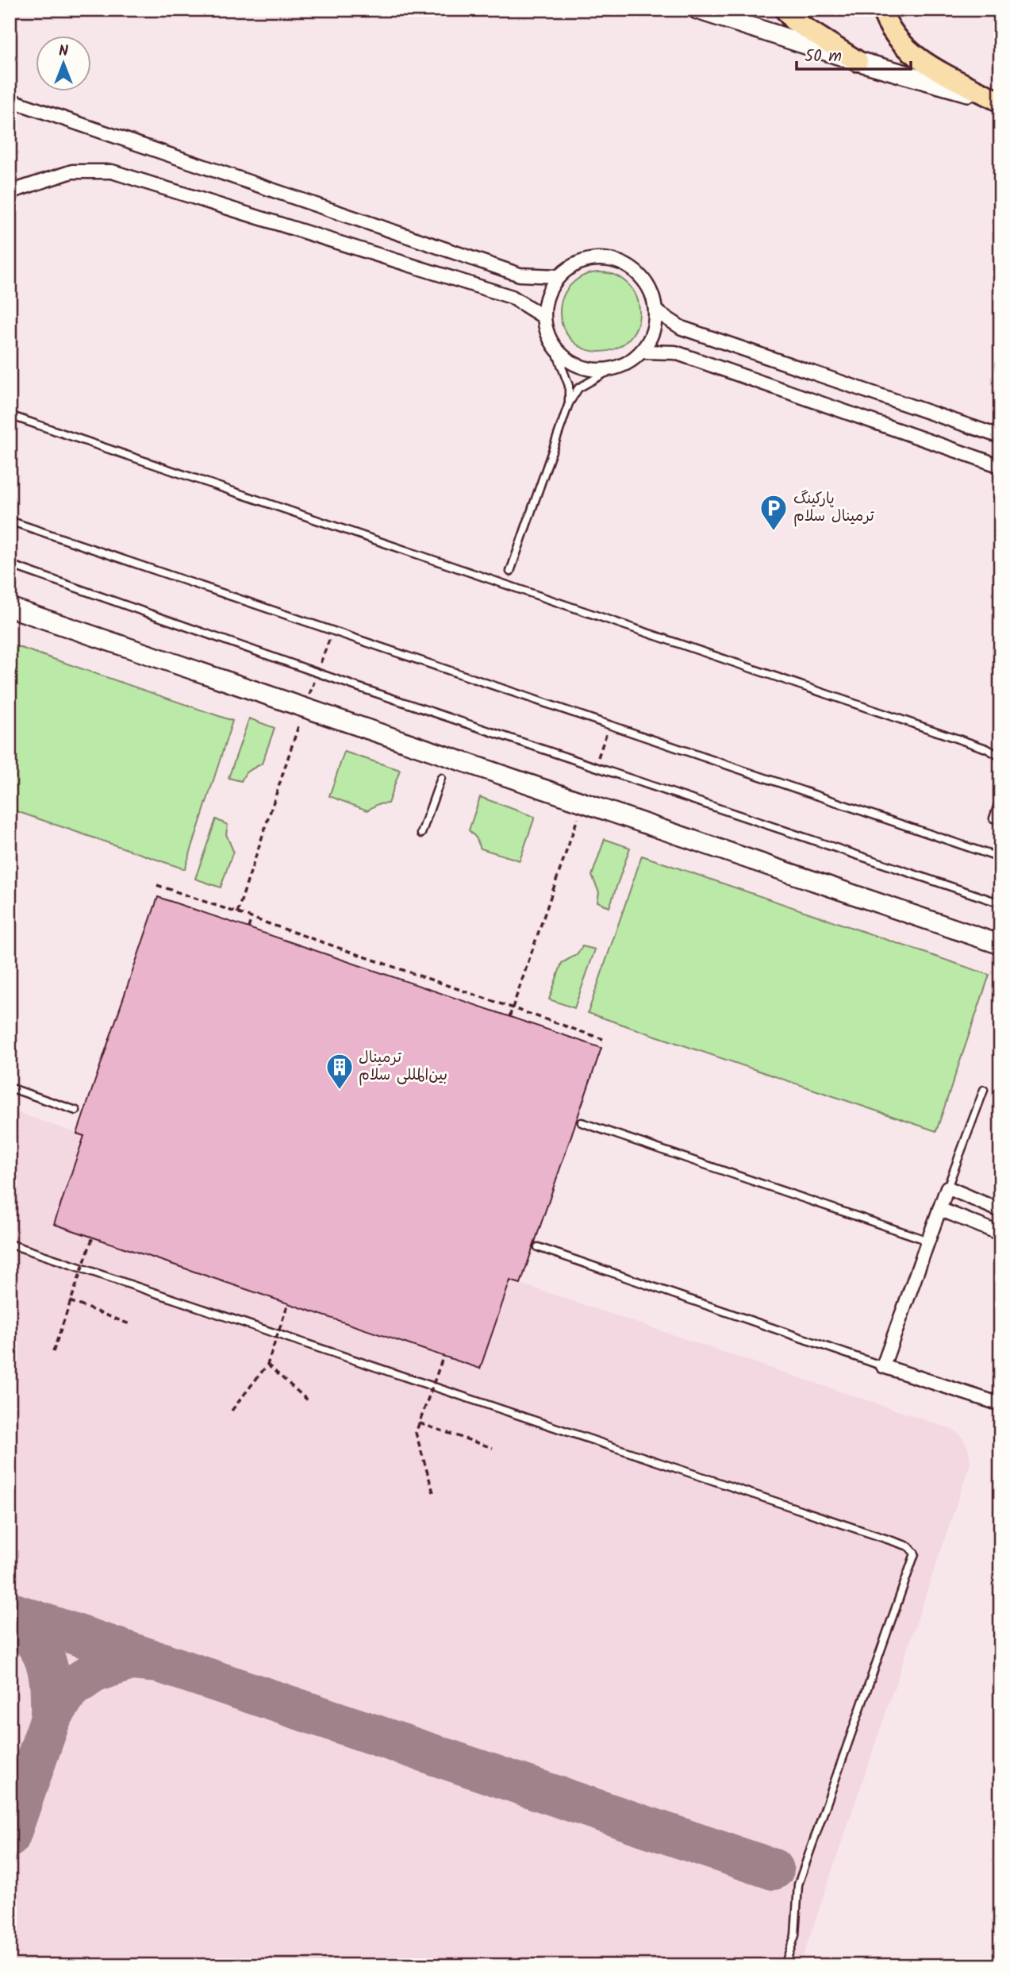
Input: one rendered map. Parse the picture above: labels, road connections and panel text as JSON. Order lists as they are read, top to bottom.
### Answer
{
  "places": {
    "parking": ["پارکینگ ترمینال سلام"],
    "building": ["ترمینال بین‌المللی سلام"]
  },
  "scale_bar": "50 m",
  "north": "top"
}
